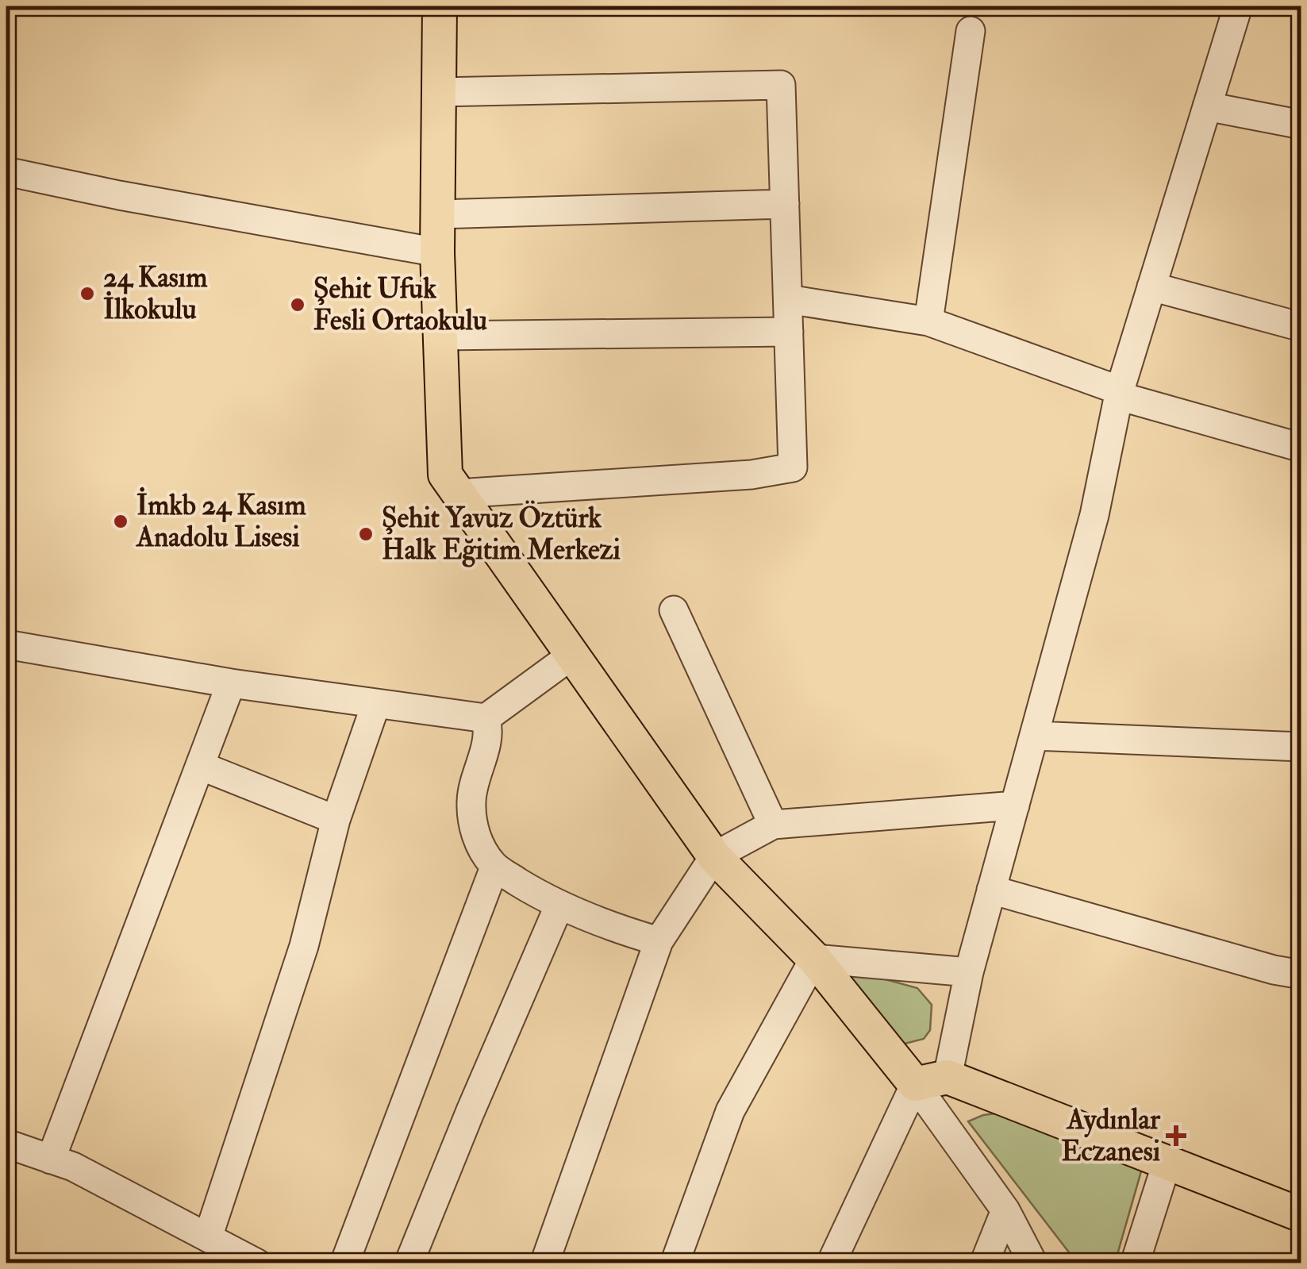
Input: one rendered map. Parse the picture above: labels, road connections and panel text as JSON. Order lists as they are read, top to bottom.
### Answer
{
  "places": {
    "other": [
      "24 Kasım İlkokulu",
      "Şehit Ufuk Fesli Ortaokulu",
      "İmkb 24 Kasım Anadolu Lisesi",
      "Şehit Yavuz Öztürk Halk Eğitim Merkezi"
    ],
    "health": ["Aydınlar Eczanesi"]
  }
}
